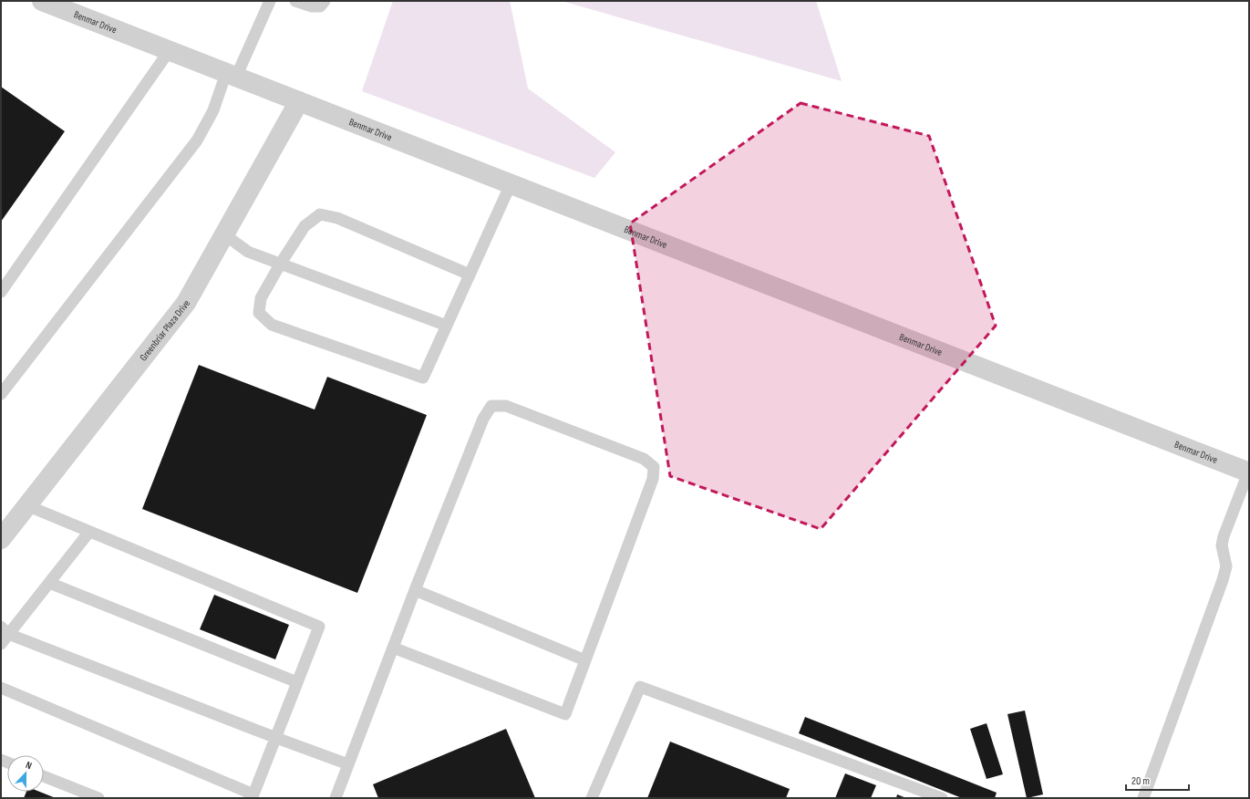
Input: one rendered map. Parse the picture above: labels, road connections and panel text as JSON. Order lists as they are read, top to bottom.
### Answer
{
  "streets": {
    "street": ["Benmar Drive", "Greenbriar Plaza Drive"]
  },
  "crossings": [
    ["Benmar Drive", "Greenbriar Plaza Drive"]
  ],
  "scale_bar": "20 m",
  "north": "top"
}
